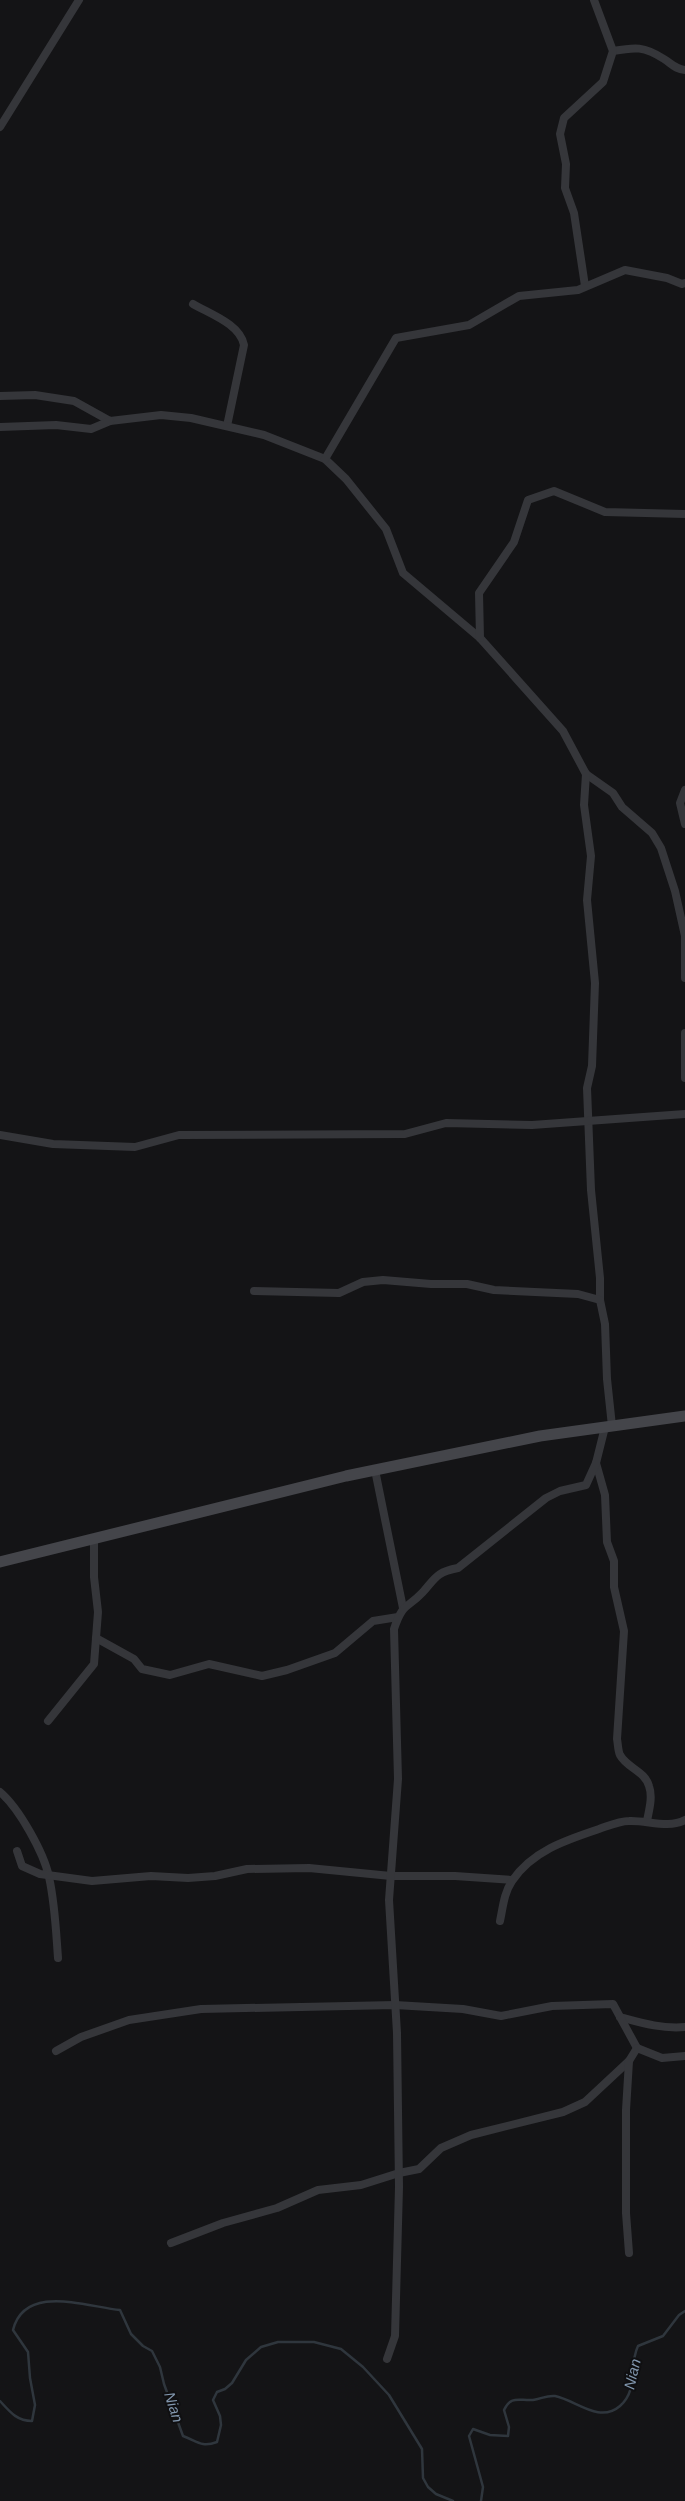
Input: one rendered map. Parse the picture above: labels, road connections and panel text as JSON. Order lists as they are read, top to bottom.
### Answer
{
  "water": ["Nian"]
}
